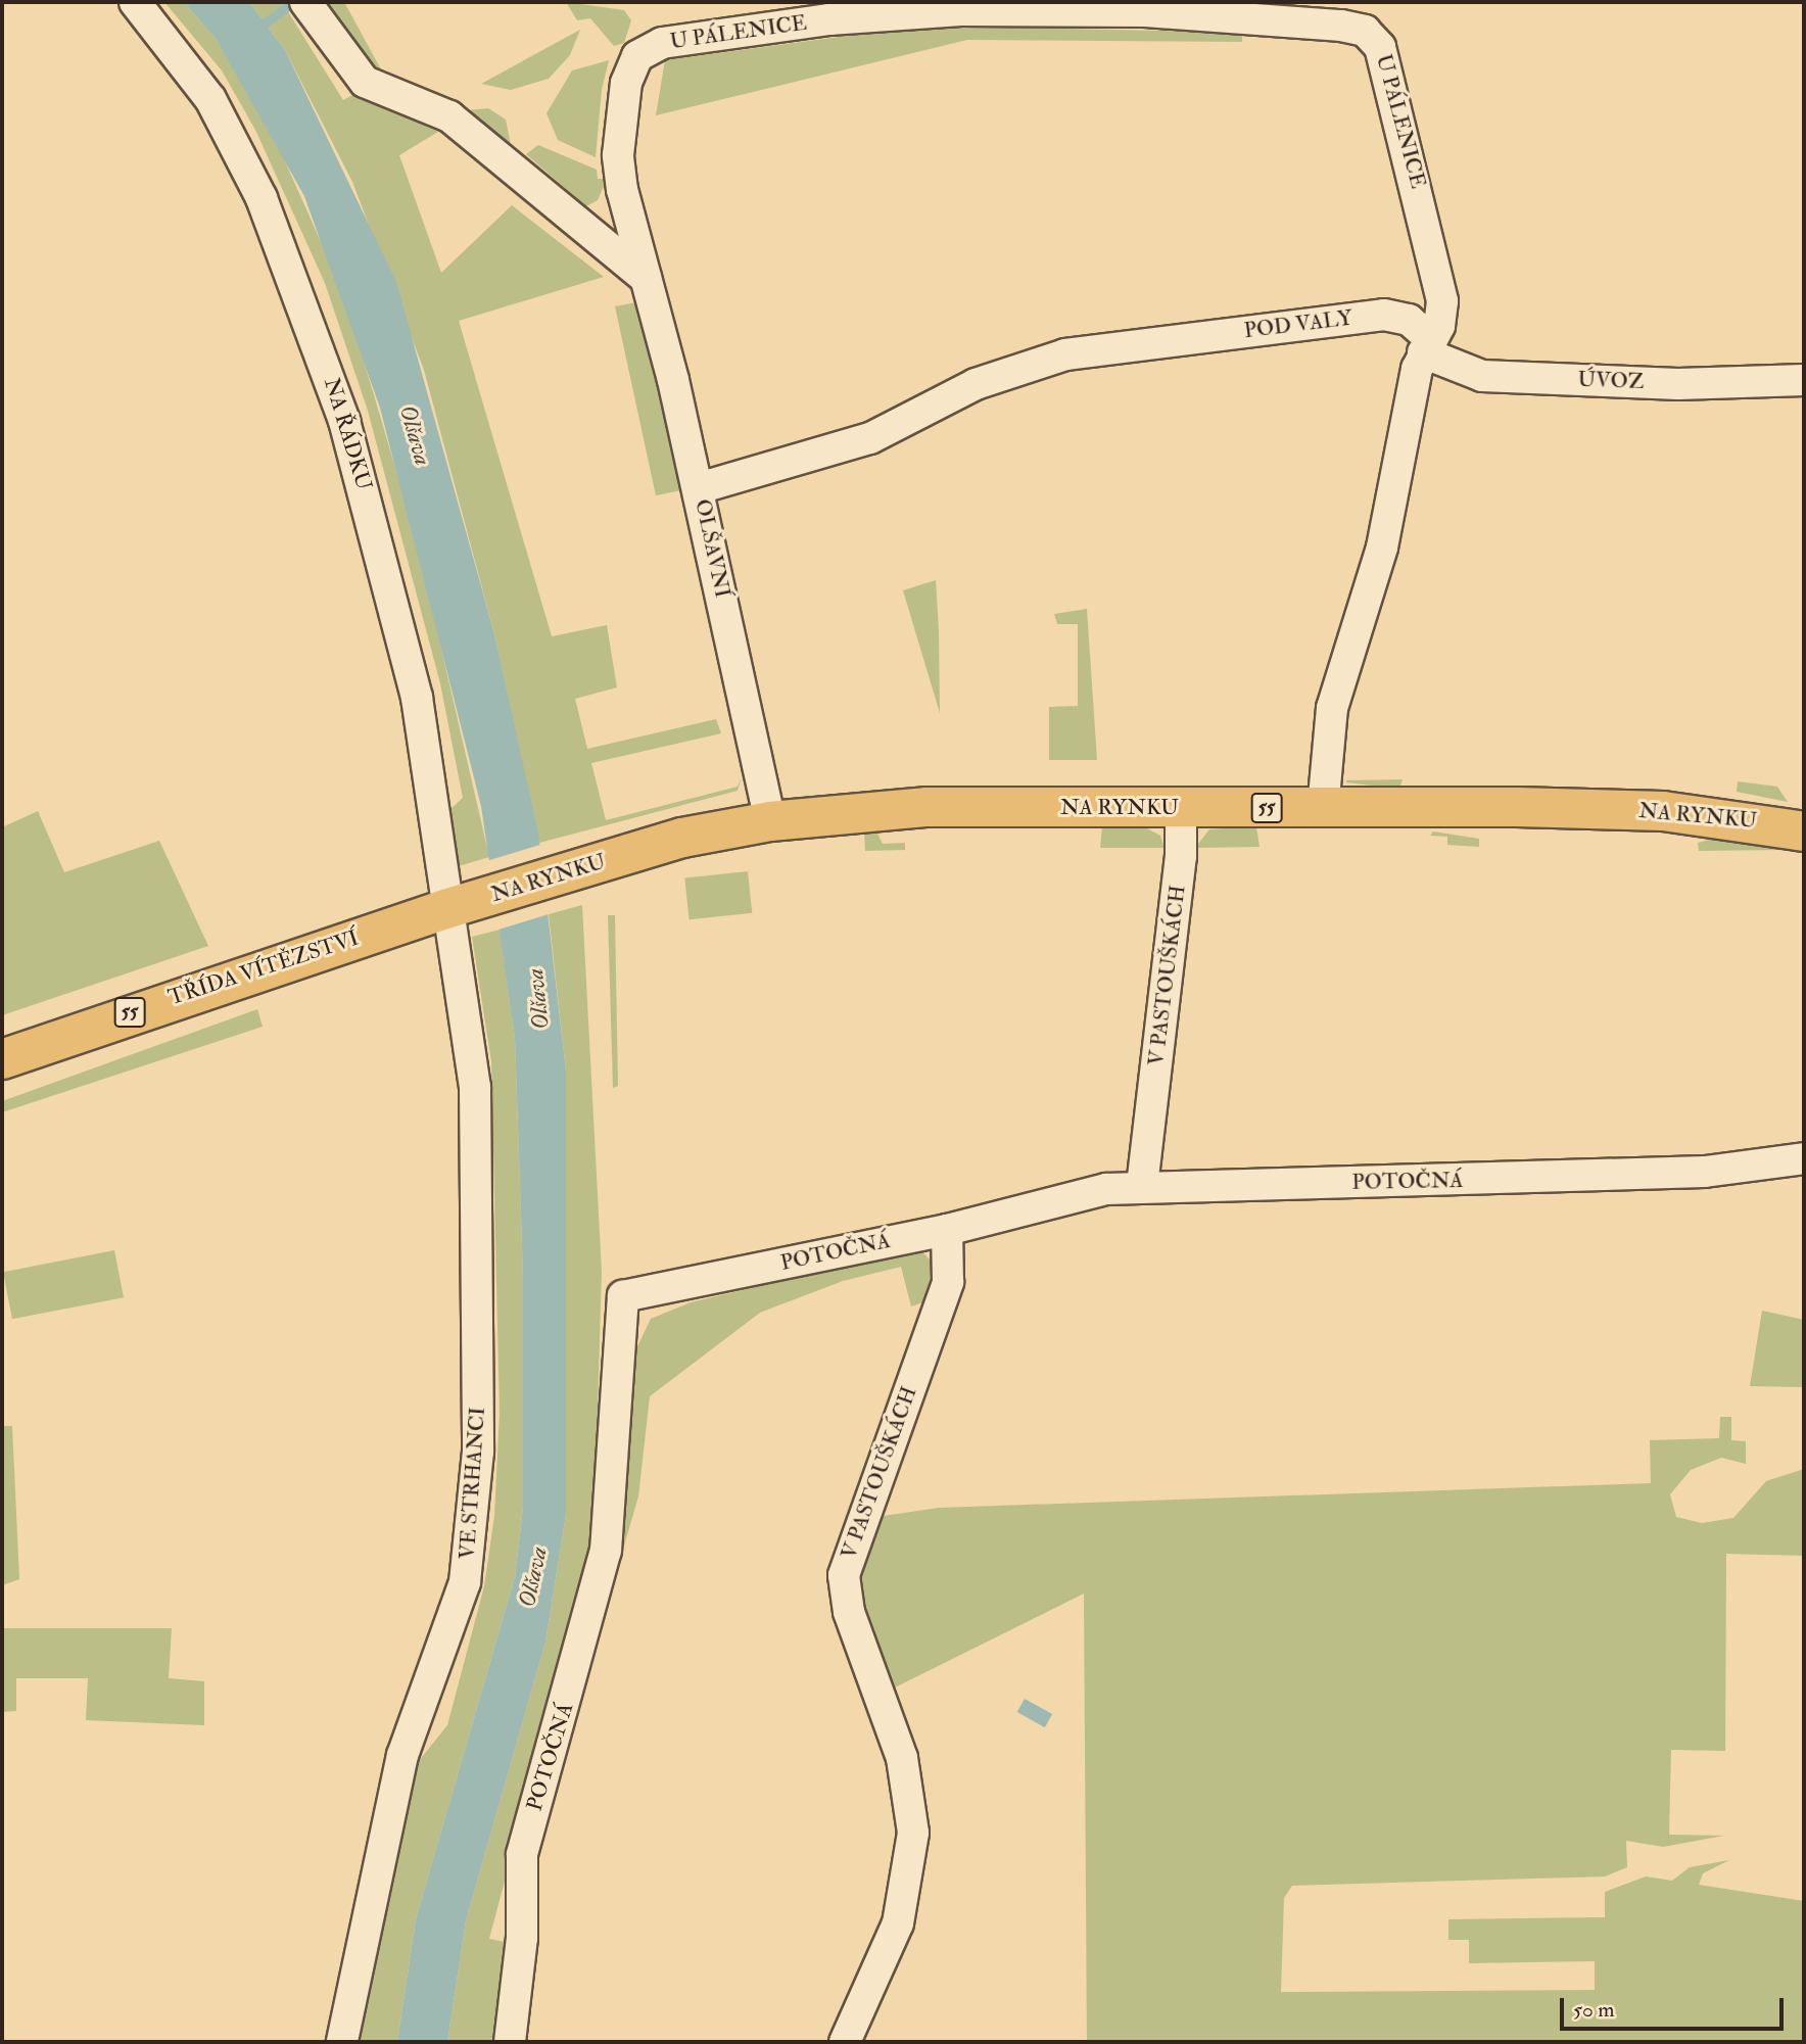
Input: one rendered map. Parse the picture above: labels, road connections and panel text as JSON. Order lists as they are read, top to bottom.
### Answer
{
  "streets": {
    "main road": ["NA RYNKU", "55", "TŘÍDA VÍTĚZSTVÍ"],
    "street": [
      "U PÁLENICE",
      "POD VALY",
      "ÚVOZ",
      "NA ŘÁDKU",
      "OLŠAVNÍ",
      "V PASTOUŠKÁCH",
      "POTOČNÁ",
      "VE STRHANCI"
    ]
  },
  "crossings": [
    ["U PÁLENICE", "POD VALY"],
    ["U PÁLENICE", "ÚVOZ"],
    ["U PÁLENICE", "OLŠAVNÍ"],
    ["POD VALY", "ÚVOZ"],
    ["POD VALY", "OLŠAVNÍ"],
    ["NA ŘÁDKU", "NA RYNKU"],
    ["NA ŘÁDKU", "TŘÍDA VÍTĚZSTVÍ"],
    ["NA ŘÁDKU", "VE STRHANCI"],
    ["OLŠAVNÍ", "NA RYNKU"],
    ["NA RYNKU", "TŘÍDA VÍTĚZSTVÍ"],
    ["NA RYNKU", "V PASTOUŠKÁCH"],
    ["NA RYNKU", "VE STRHANCI"],
    ["TŘÍDA VÍTĚZSTVÍ", "VE STRHANCI"],
    ["V PASTOUŠKÁCH", "POTOČNÁ"]
  ],
  "water": ["Olšava"],
  "scale_bar": "50 m"
}
